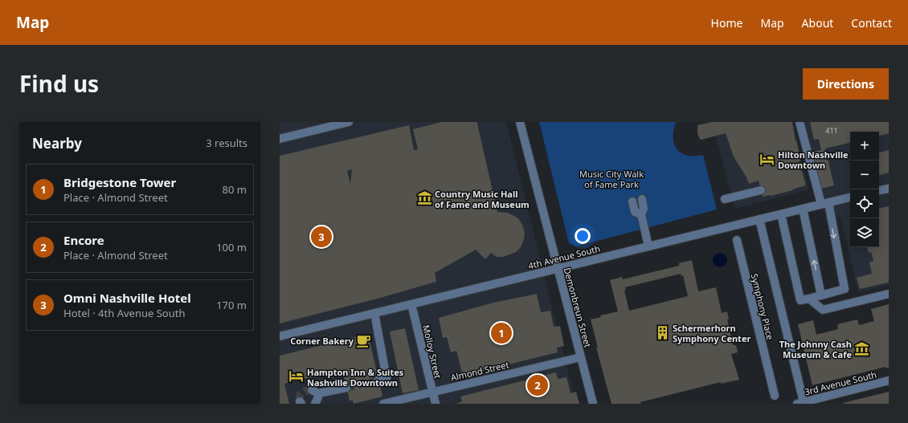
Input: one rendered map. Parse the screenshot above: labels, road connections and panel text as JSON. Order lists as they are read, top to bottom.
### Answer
{
  "streets": {
    "street": [
      "4th Avenue South",
      "Symphony Place",
      "Demonbreun Street",
      "Molloy Street",
      "Almond Street",
      "3rd Avenue South"
    ]
  },
  "crossings": [
    ["4th Avenue South", "Demonbreun Street"],
    ["4th Avenue South", "Molloy Street"],
    ["Demonbreun Street", "Almond Street"],
    ["Molloy Street", "Almond Street"]
  ],
  "parks": ["Music City Walk of Fame Park"],
  "places": {
    "hotel": ["Hilton Nashville Downtown", "Hampton Inn & Suites Nashville Downtown"],
    "museum": ["Country Music Hall of Fame and Museum", "The Johnny Cash Museum & Cafe"],
    "building": ["Schermerhorn Symphony Center"],
    "cafe": ["Corner Bakery"]
  },
  "house_numbers": ["411"],
  "page": {
    "header": "Map",
    "nav": [
      "Home",
      "Map",
      "About",
      "Contact"
    ],
    "title": "Find us",
    "buttons": "Directions",
    "heading": ["Nearby", "3 results"],
    "map_buttons": ["+", "−"],
    "list": [
      {
        "mark": "1",
        "name": "Bridgestone Tower",
        "note": "Place · Almond Street",
        "value": "80 m"
      },
      {
        "mark": "2",
        "name": "Encore",
        "note": "Place · Almond Street",
        "value": "100 m"
      },
      {
        "mark": "3",
        "name": "Omni Nashville Hotel",
        "note": "Hotel · 4th Avenue South",
        "value": "170 m"
      }
    ],
    "pins": ["3", "1", "2"]
  }
}
